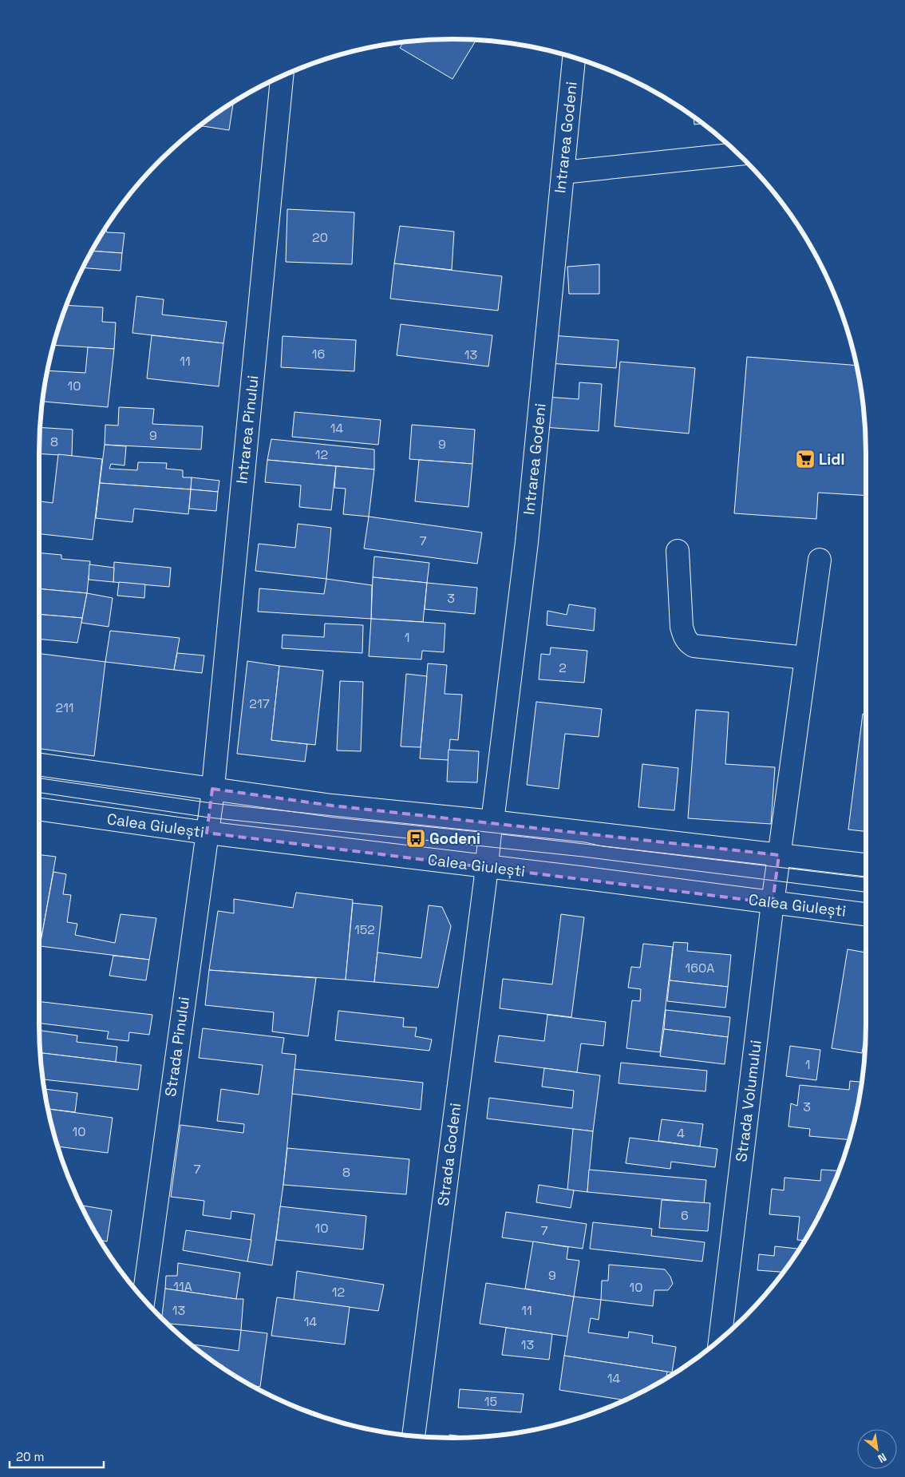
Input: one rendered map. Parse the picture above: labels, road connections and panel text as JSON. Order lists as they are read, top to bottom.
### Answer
{
  "streets": {
    "street": [
      "Intrarea Godeni",
      "Intrarea Pinului",
      "Calea Giulești",
      "Strada Pinului",
      "Strada Volumului",
      "Strada Godeni"
    ]
  },
  "crossings": [
    ["Intrarea Godeni", "Calea Giulești"],
    ["Intrarea Godeni", "Strada Godeni"],
    ["Intrarea Pinului", "Strada Pinului"],
    ["Calea Giulești", "Strada Pinului"],
    ["Calea Giulești", "Strada Volumului"],
    ["Calea Giulești", "Strada Godeni"]
  ],
  "places": {
    "supermarket": ["Lidl"],
    "bus stop": ["Godeni"]
  },
  "house_numbers": [
    "20",
    "16",
    "13",
    "11",
    "10",
    "14",
    "9",
    "8",
    "9",
    "12",
    "7",
    "3",
    "1",
    "2",
    "217",
    "211",
    "152",
    "160A",
    "1",
    "3",
    "10",
    "4",
    "7",
    "8",
    "6",
    "10",
    "7",
    "9",
    "11A",
    "10",
    "12",
    "13",
    "11",
    "14",
    "13",
    "14",
    "15"
  ],
  "scale_bar": "20 m",
  "north": "bottom right"
}
